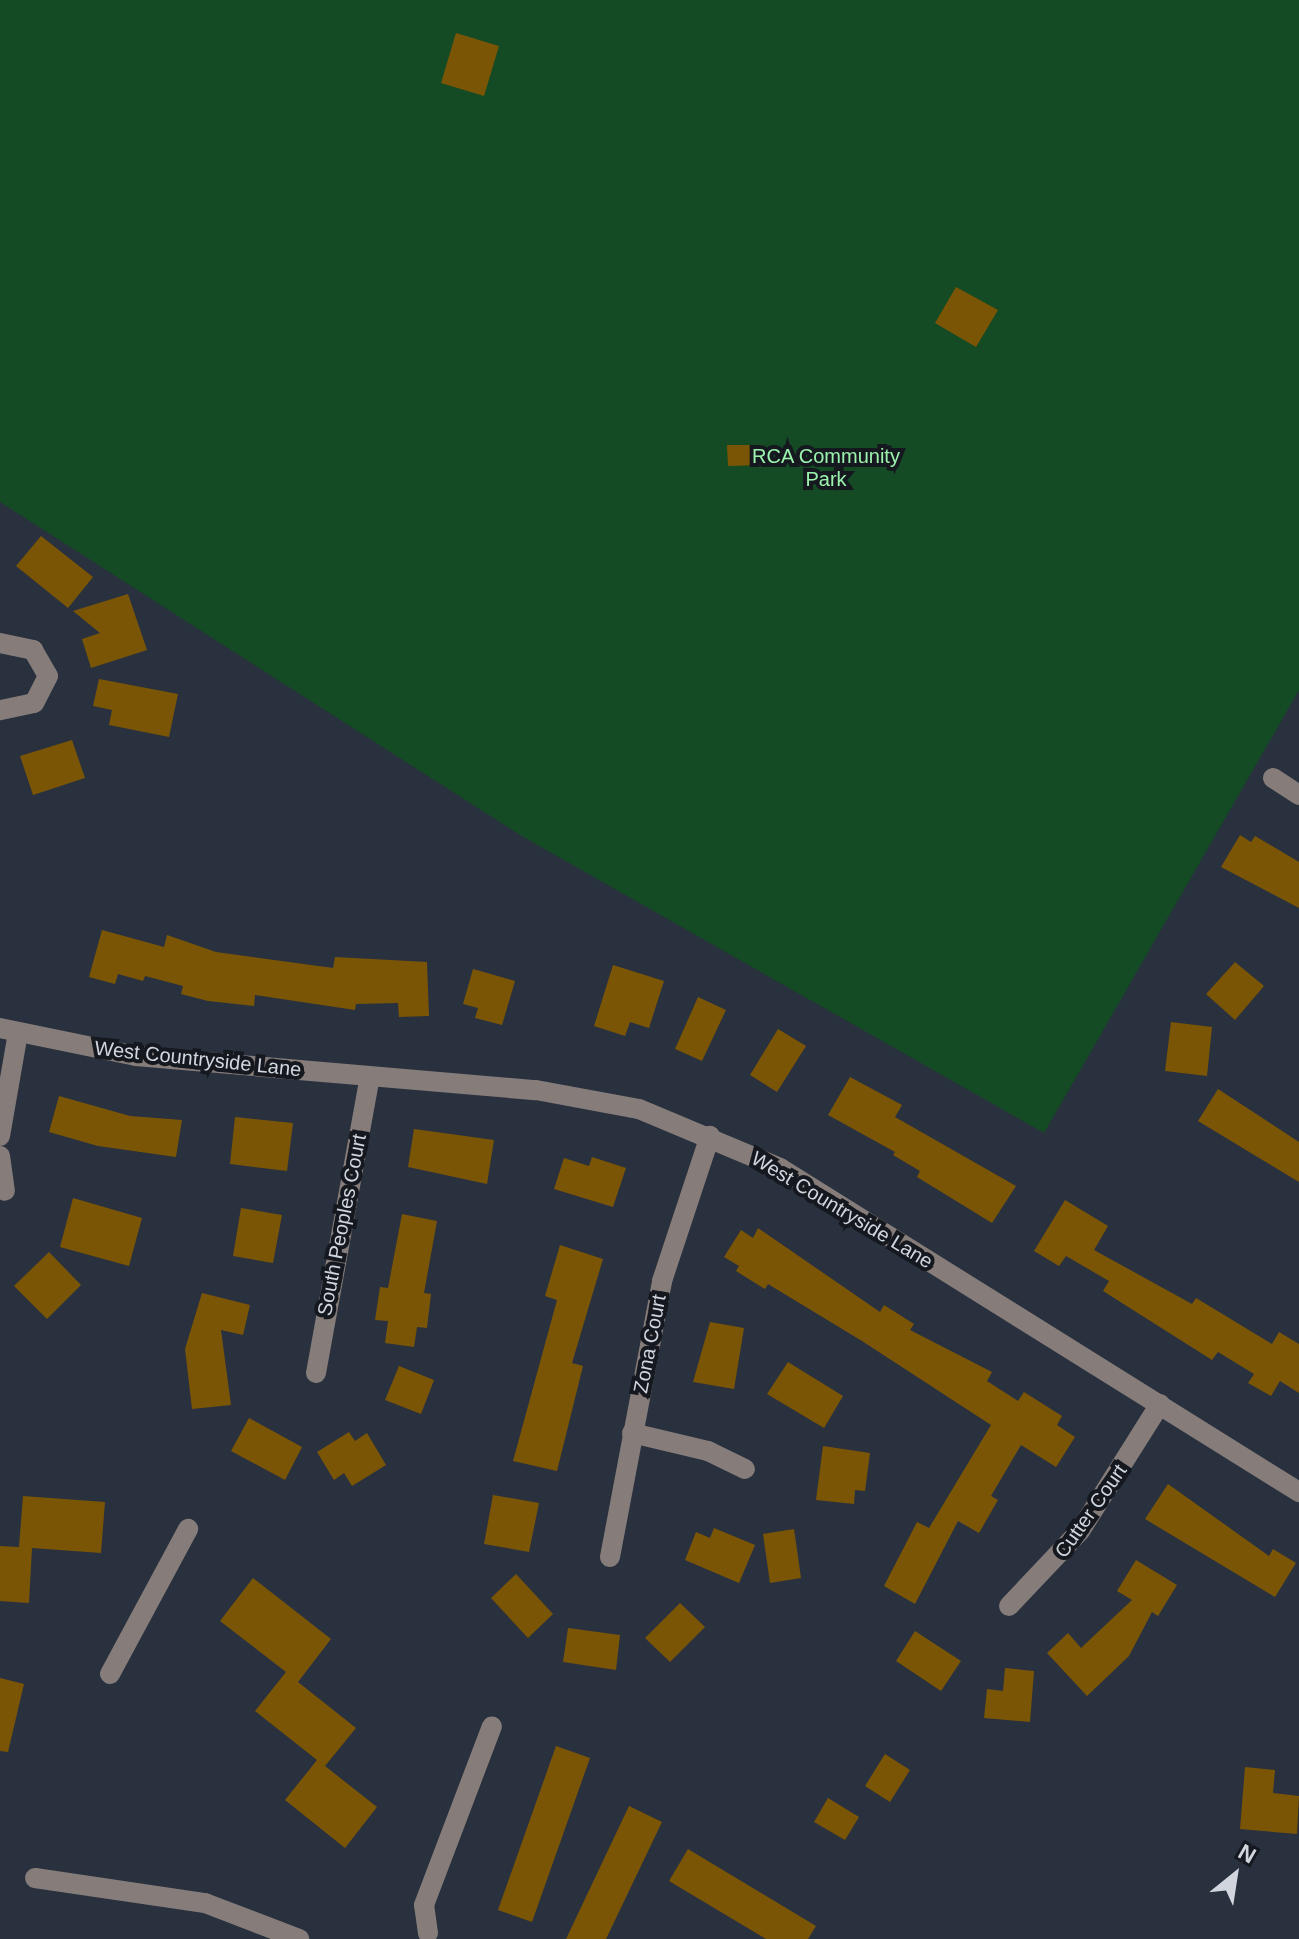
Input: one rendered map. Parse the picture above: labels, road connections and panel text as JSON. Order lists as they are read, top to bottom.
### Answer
{
  "streets": {
    "street": [
      "West Countryside Lane",
      "South Peoples Court",
      "Zona Court",
      "Cutter Court"
    ]
  },
  "crossings": [
    ["West Countryside Lane", "South Peoples Court"],
    ["West Countryside Lane", "Zona Court"],
    ["West Countryside Lane", "Cutter Court"]
  ],
  "parks": ["RCA Community Park"],
  "north": "top right"
}
